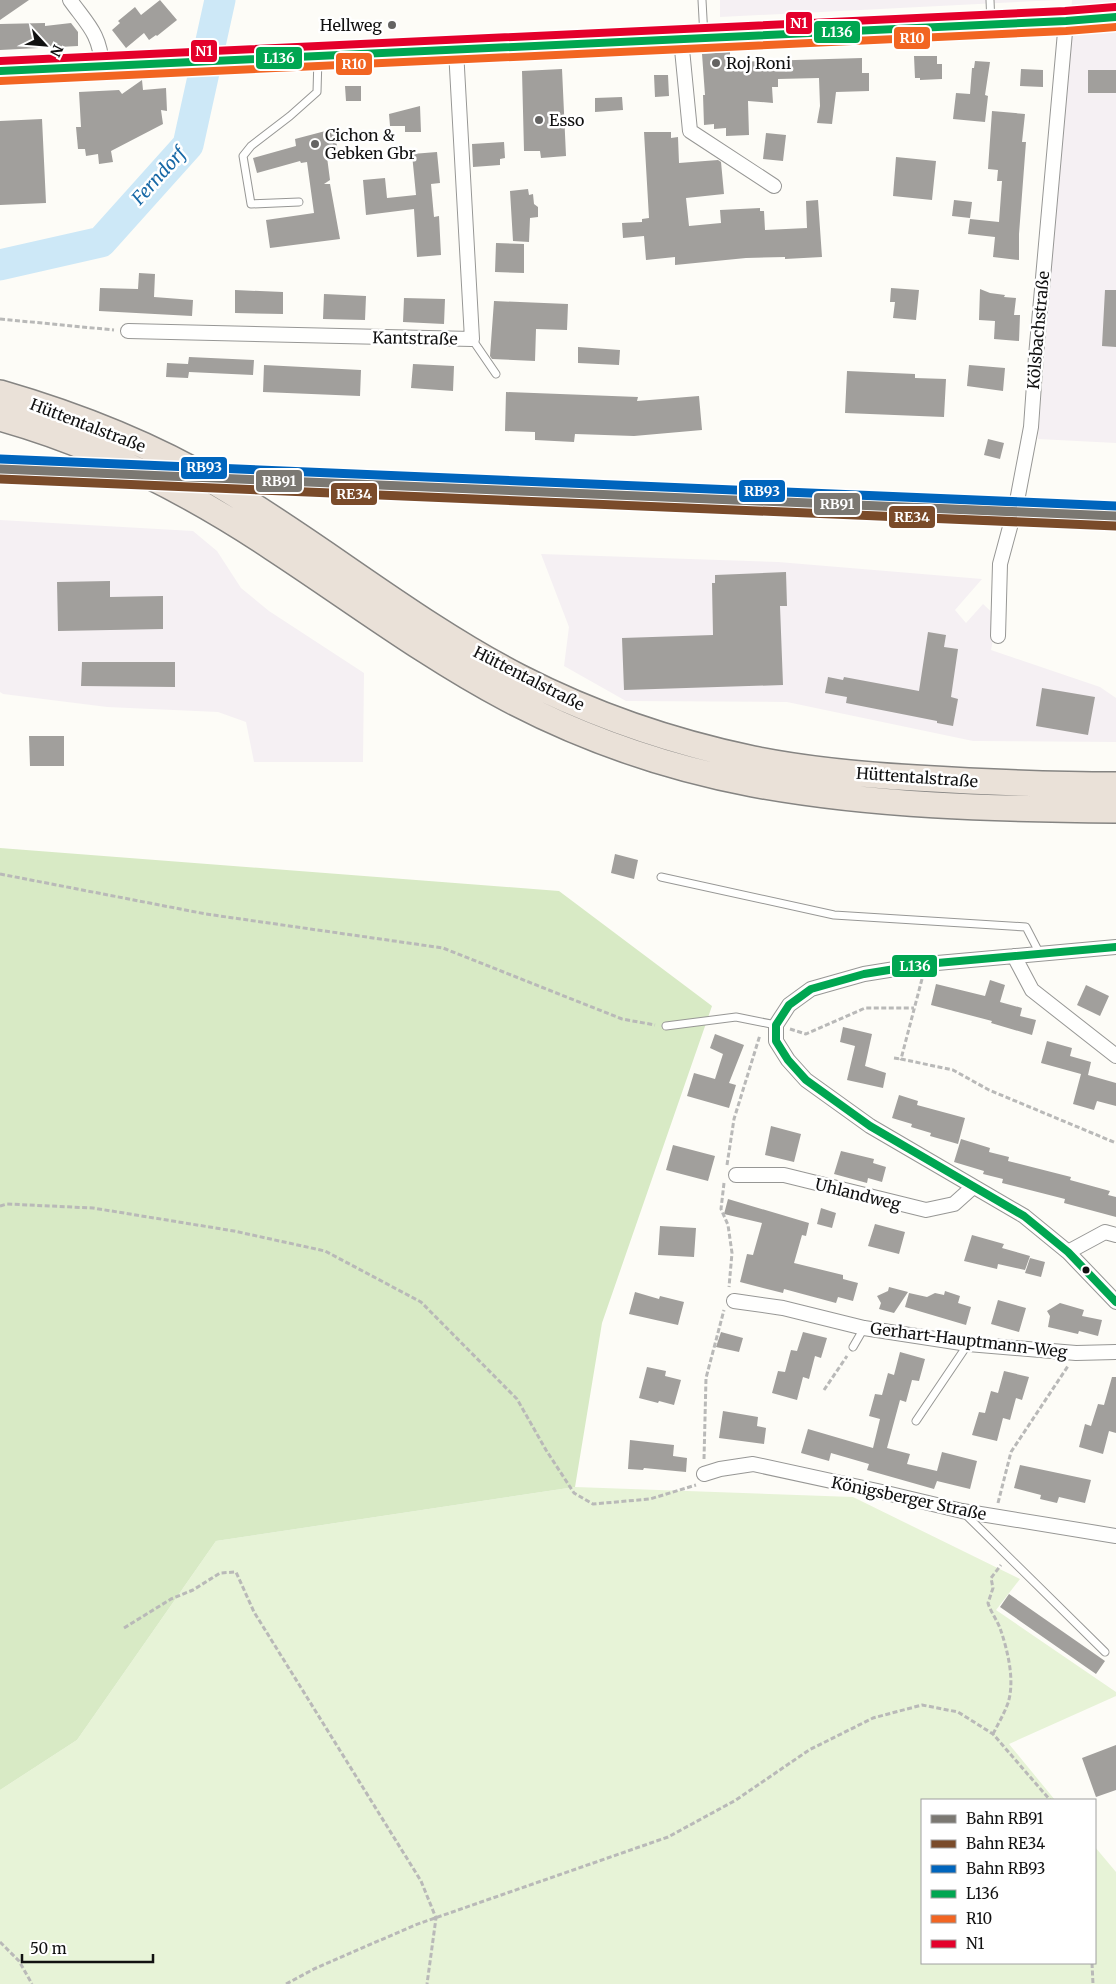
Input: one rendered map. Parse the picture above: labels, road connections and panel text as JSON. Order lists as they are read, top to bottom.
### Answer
{
  "streets": {
    "highway": ["Hüttentalstraße"],
    "street": [
      "Kölsbachstraße",
      "Kantstraße",
      "Uhlandweg",
      "Gerhart-Hauptmann-Weg",
      "Königsberger Straße"
    ]
  },
  "water": ["Ferndorf"],
  "places": [
    "Hellweg",
    "Roj Roni",
    "Esso",
    "Cichon & Gebken Gbr"
  ],
  "lines": [
    "transit line N1",
    "transit line L136",
    "transit line R10",
    "rail line RB93",
    "rail line RB91",
    "rail line RE34"
  ],
  "legend": [
    "Bahn RB91",
    "Bahn RE34",
    "Bahn RB93",
    "L136",
    "R10",
    "N1"
  ],
  "scale_bar": "50 m",
  "north": "bottom right"
}
